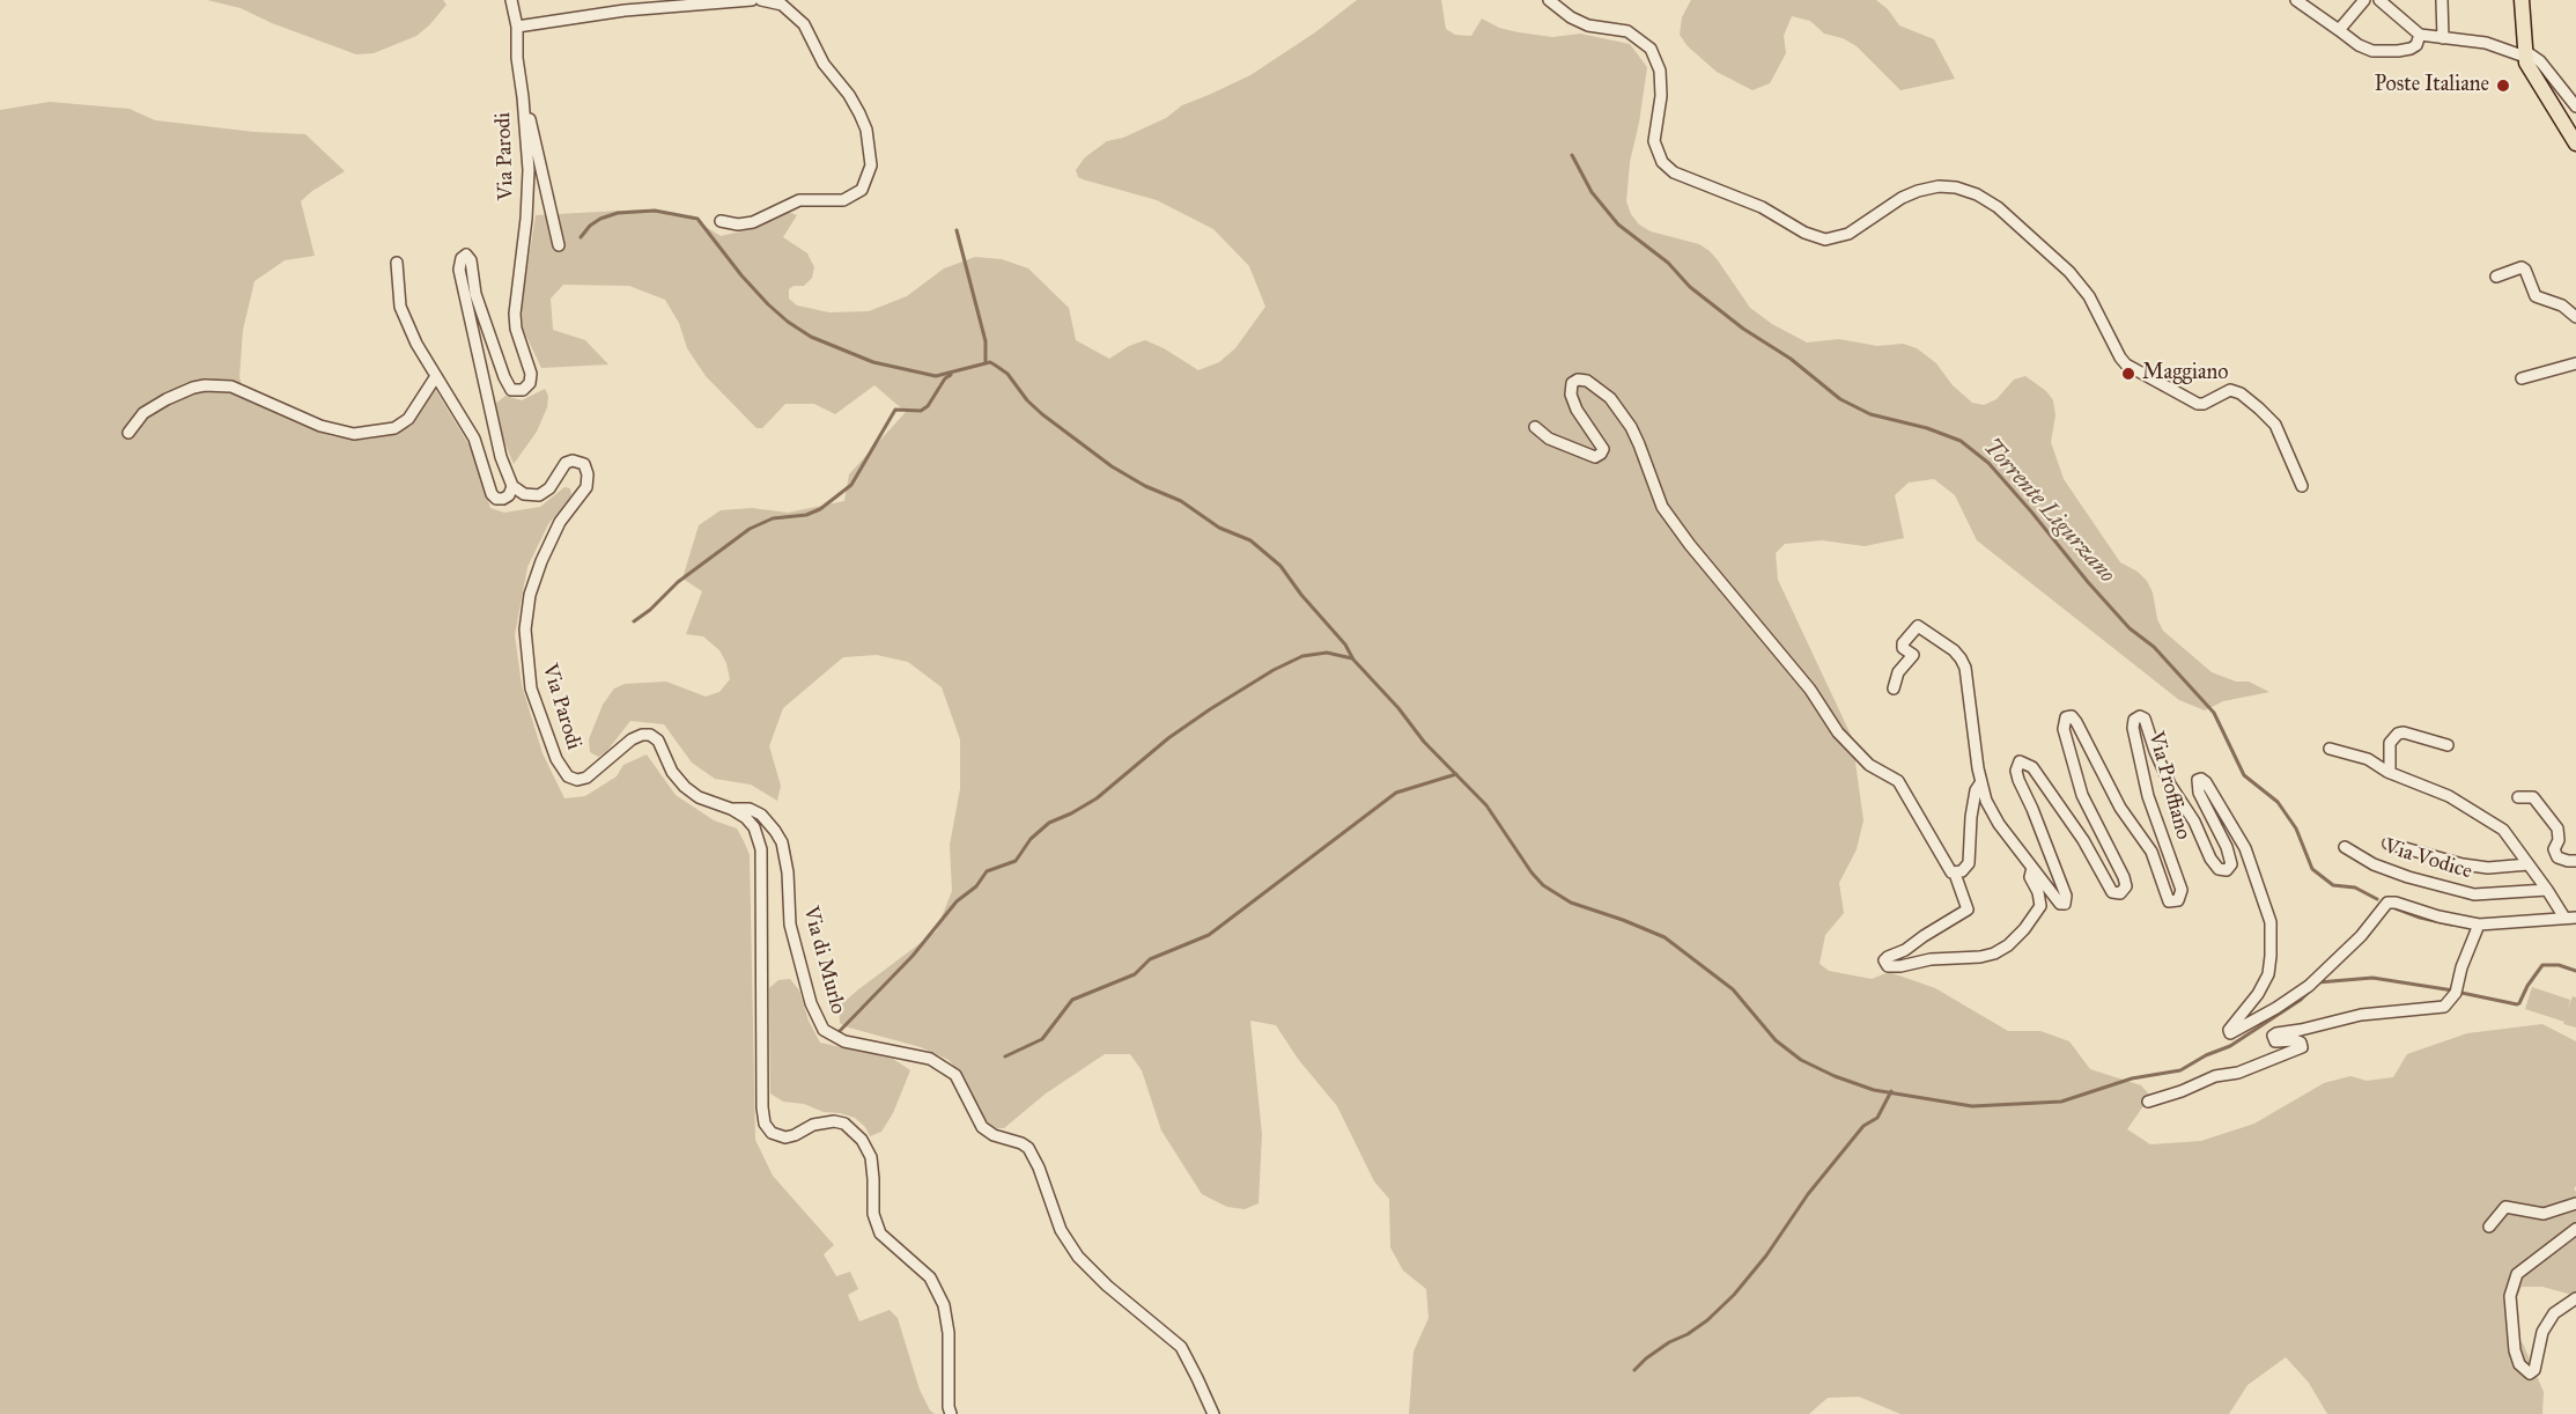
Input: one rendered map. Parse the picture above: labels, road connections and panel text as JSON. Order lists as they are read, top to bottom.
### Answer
{
  "streets": {
    "street": [
      "Via Parodi",
      "Via Proffiano",
      "Via Vodice",
      "Via di Murlo"
    ]
  },
  "crossings": [
    ["Via Parodi", "Via di Murlo"]
  ],
  "water": ["Torrente Ligurzano"],
  "places": ["Poste Italiane", "Maggiano"]
}
